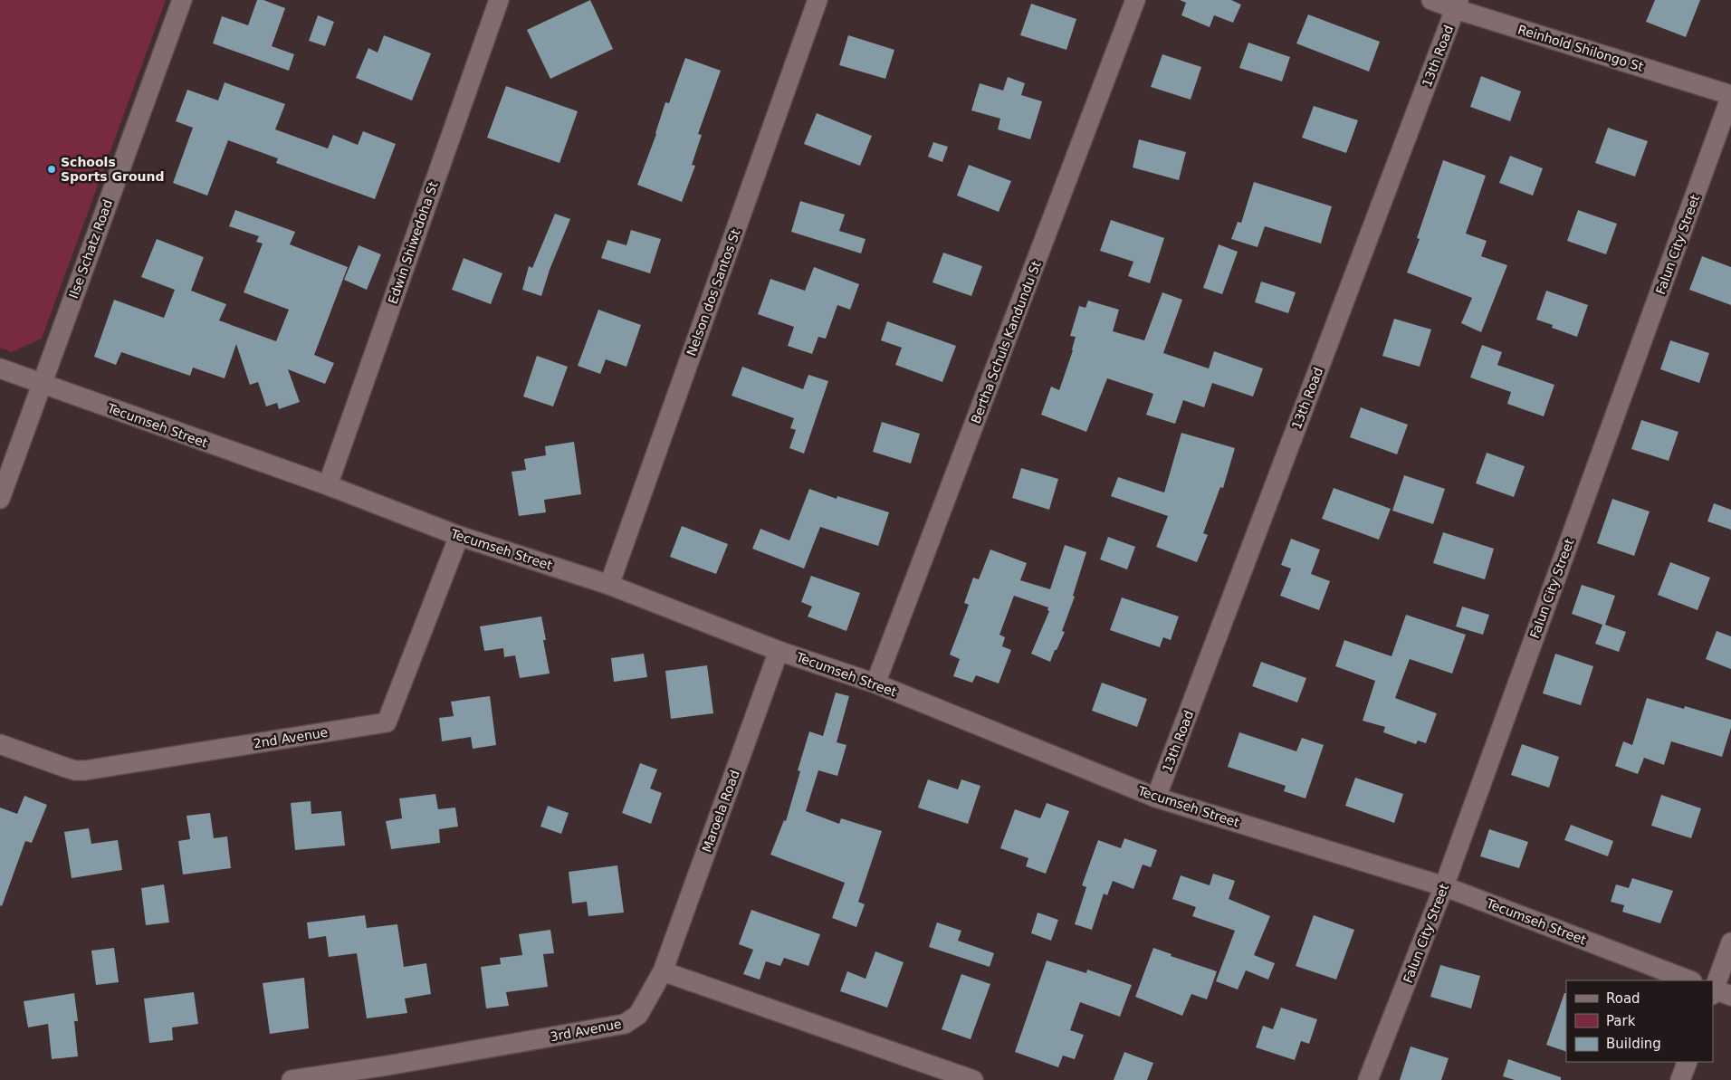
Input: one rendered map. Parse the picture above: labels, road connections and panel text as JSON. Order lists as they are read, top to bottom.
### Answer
{
  "streets": {
    "street": [
      "Reinhold Shilongo St",
      "13th Road",
      "Edwin Shiwedoha St",
      "Falun City Street",
      "Ilse Schatz Road",
      "Nelson dos Santos St",
      "Bertha Schuls Kandundu St",
      "Tecumseh Street",
      "2nd Avenue",
      "Maroela Road",
      "3rd Avenue"
    ]
  },
  "crossings": [
    ["Reinhold Shilongo St", "13th Road"],
    ["Reinhold Shilongo St", "Falun City Street"],
    ["13th Road", "Tecumseh Street"],
    ["Edwin Shiwedoha St", "Tecumseh Street"],
    ["Falun City Street", "Tecumseh Street"],
    ["Ilse Schatz Road", "Tecumseh Street"],
    ["Nelson dos Santos St", "Tecumseh Street"],
    ["Bertha Schuls Kandundu St", "Tecumseh Street"],
    ["Tecumseh Street", "2nd Avenue"],
    ["Tecumseh Street", "Maroela Road"],
    ["Maroela Road", "3rd Avenue"]
  ],
  "places": ["Schools Sports Ground"],
  "legend": ["Road", "Park", "Building"]
}
